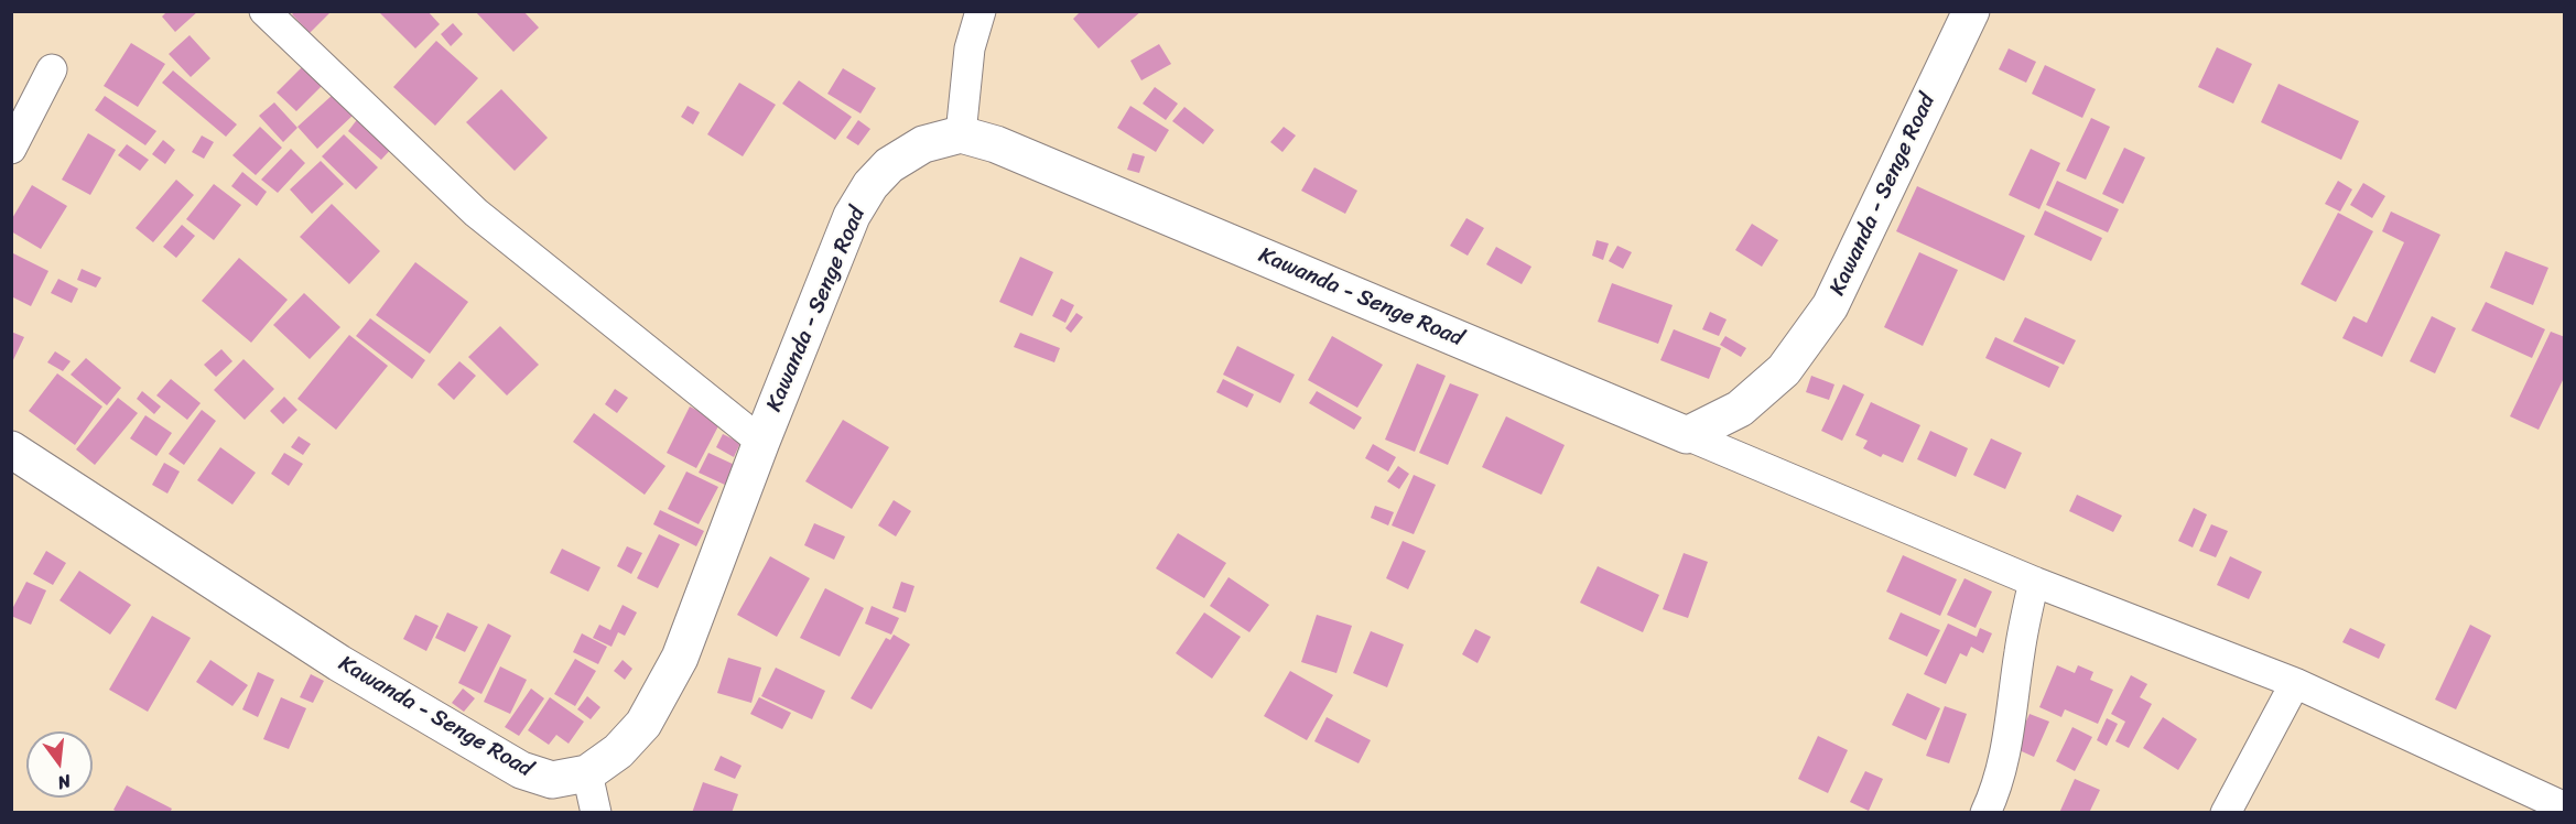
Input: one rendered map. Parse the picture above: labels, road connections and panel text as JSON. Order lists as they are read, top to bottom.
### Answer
{
  "streets": {
    "street": ["Kawanda - Senge Road"]
  },
  "north": "bottom"
}
